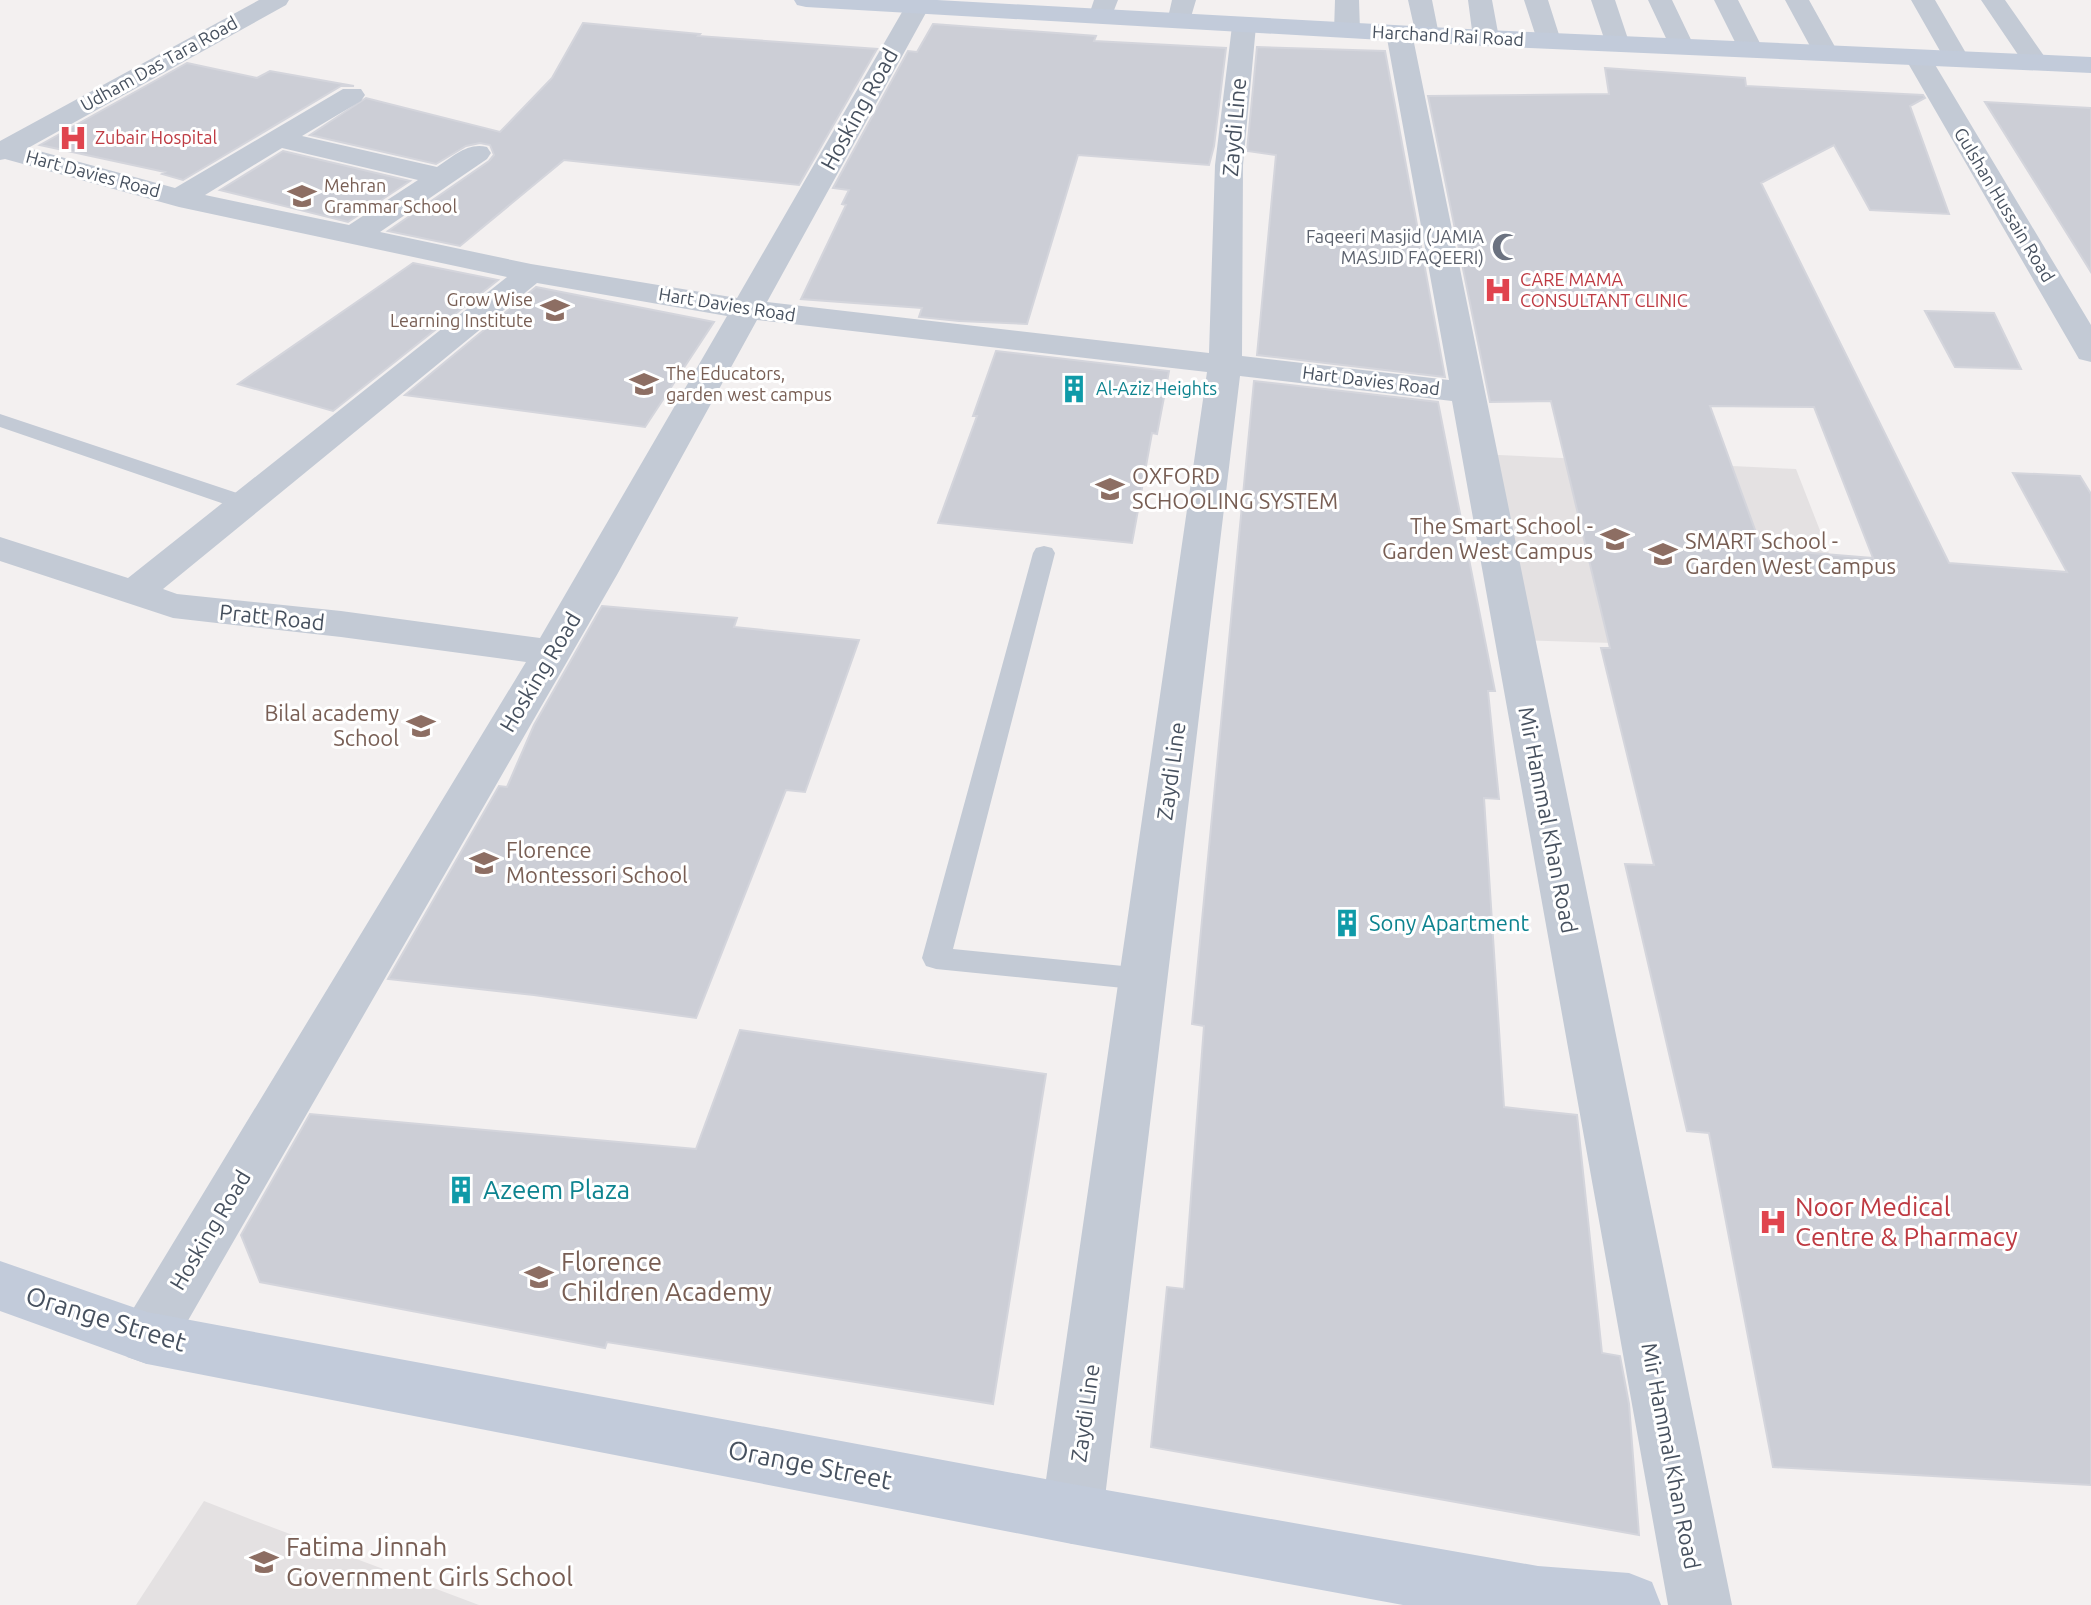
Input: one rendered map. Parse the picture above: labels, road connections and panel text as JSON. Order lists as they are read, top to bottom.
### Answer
{
  "streets": {
    "main road": ["Harchand Rai Road", "Orange Street"],
    "street": [
      "Udham Das Tara Road",
      "Hosking Road",
      "Zaydi Line",
      "Hart Davies Road",
      "Gulshan Hussain Road",
      "Pratt Road",
      "Mir Hammal Khan Road"
    ]
  },
  "crossings": [
    ["Harchand Rai Road", "Hosking Road"],
    ["Harchand Rai Road", "Zaydi Line"],
    ["Harchand Rai Road", "Gulshan Hussain Road"],
    ["Harchand Rai Road", "Mir Hammal Khan Road"],
    ["Udham Das Tara Road", "Hart Davies Road"],
    ["Hosking Road", "Hart Davies Road"],
    ["Hosking Road", "Pratt Road"],
    ["Hosking Road", "Orange Street"],
    ["Zaydi Line", "Hart Davies Road"],
    ["Zaydi Line", "Orange Street"],
    ["Hart Davies Road", "Mir Hammal Khan Road"]
  ],
  "places": {
    "hospital": ["Zubair Hospital", "CARE MAMA CONSULTANT CLINIC", "Noor Medical Centre & Pharmacy"],
    "school or university": [
      "Mehran Grammar School",
      "Grow Wise Learning Institute",
      "The Educators, garden west campus",
      "OXFORD SCHOOLING SYSTEM",
      "The Smart School - Garden West Campus",
      "SMART School - Garden West Campus",
      "Bilal academy School",
      "Florence Montessori School",
      "Florence Children Academy",
      "Fatima Jinnah Government Girls School"
    ],
    "mosque": ["Faqeeri Masjid (JAMIA MASJID FAQEERI)"],
    "building": ["Al-Aziz Heights", "Sony Apartment", "Azeem Plaza"]
  }
}
